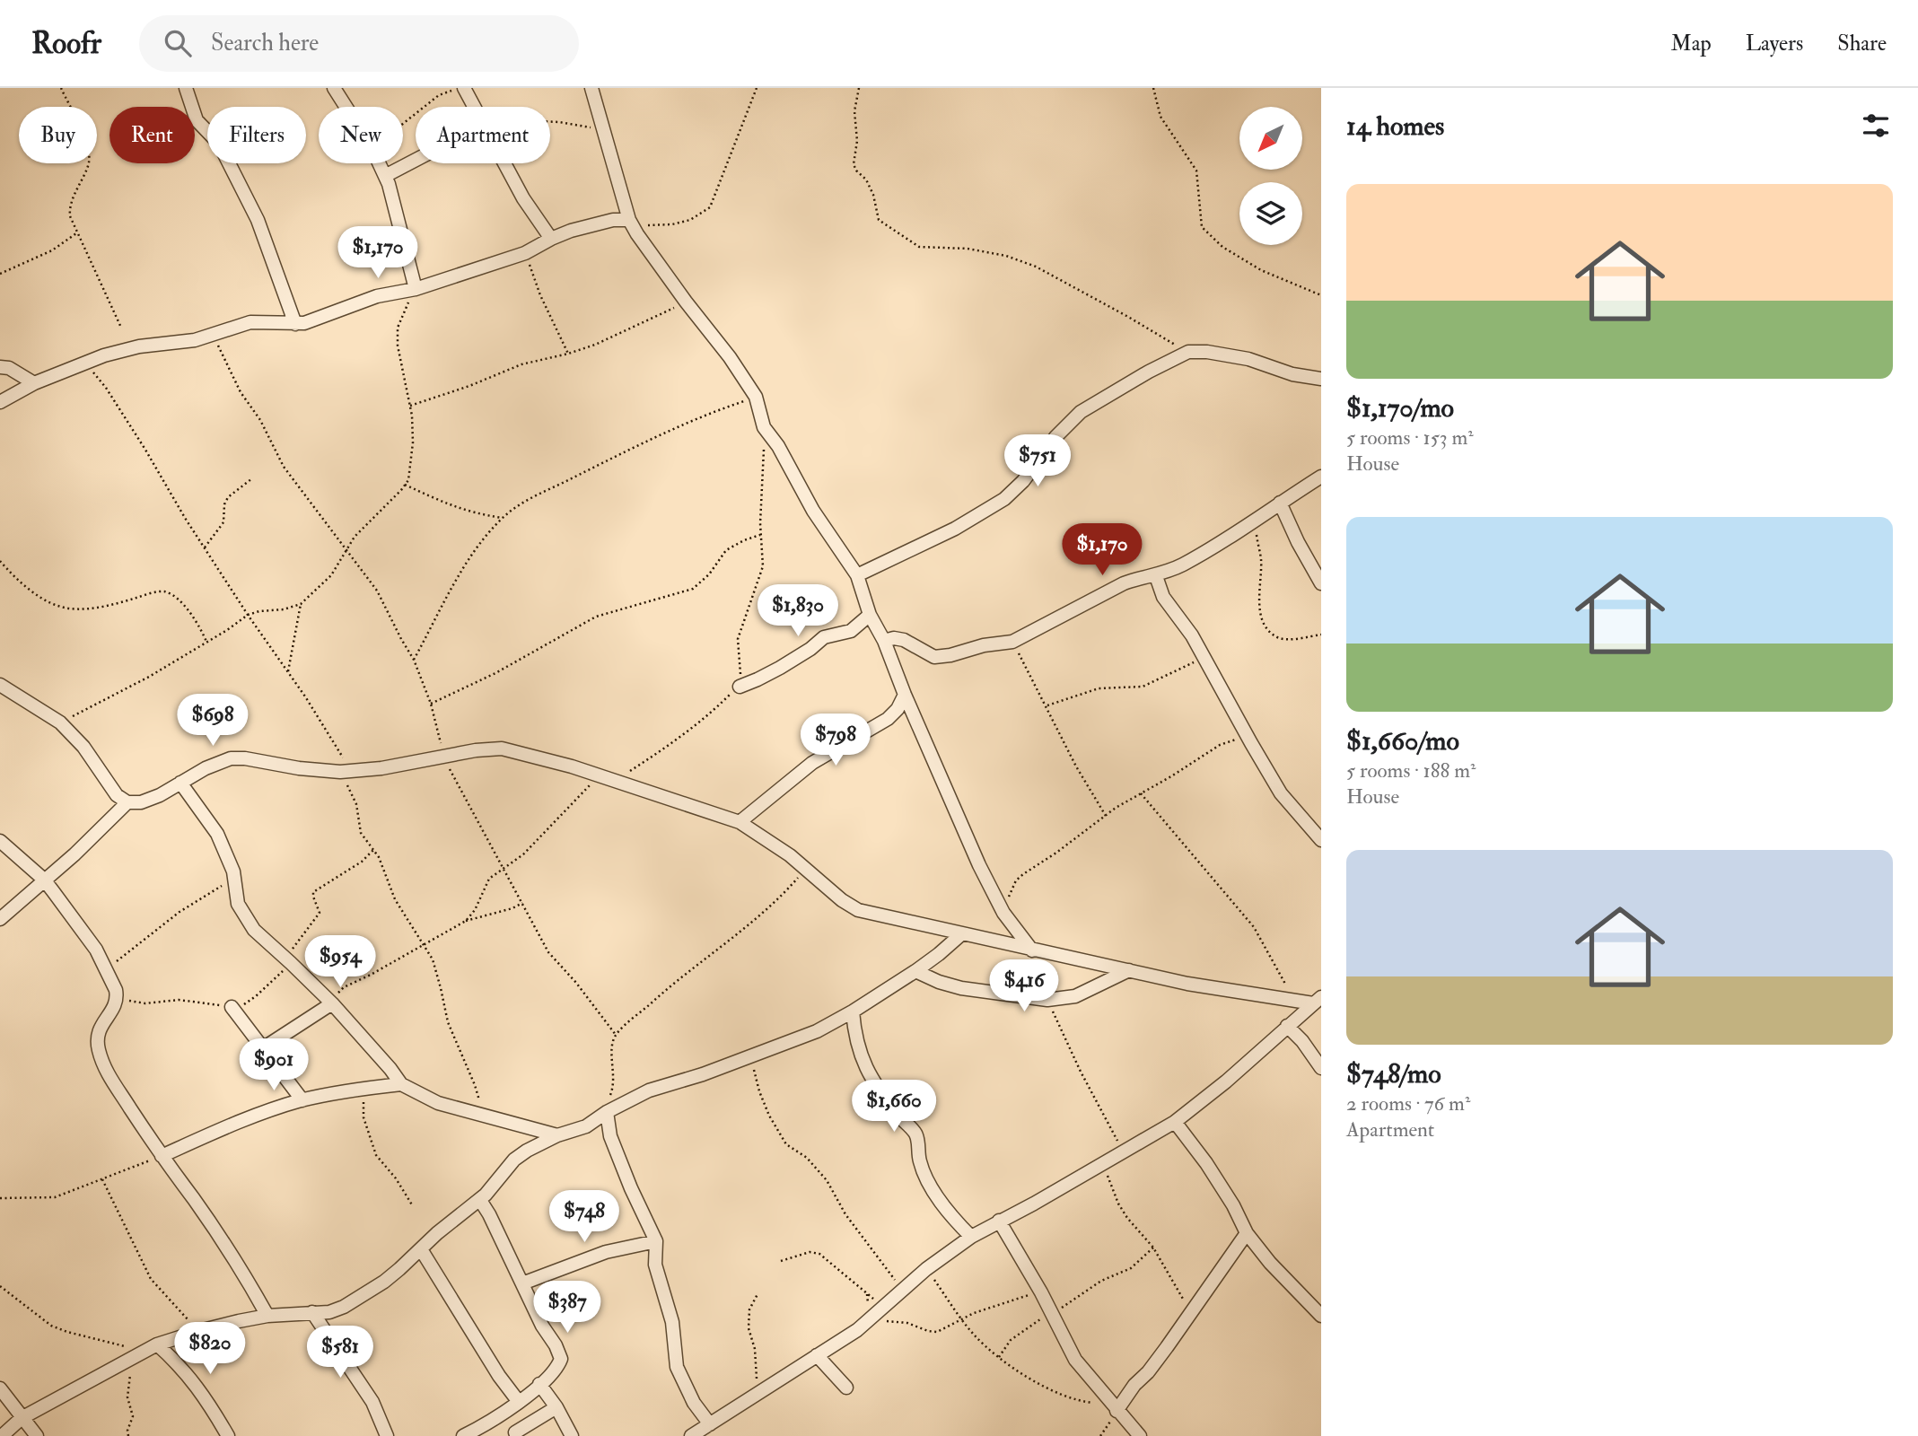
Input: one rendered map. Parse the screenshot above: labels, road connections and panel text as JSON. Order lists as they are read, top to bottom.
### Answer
{
  "north": "bottom left",
  "page": {
    "header": "Roofr",
    "search": "Search here",
    "nav": ["Map", "Layers", "Share"],
    "heading": "14 homes",
    "chip": [
      "Buy",
      "Rent",
      "Filters",
      "New",
      "Apartment"
    ],
    "list": [
      {
        "name": "$1,170/mo",
        "note": "5 rooms · 153 m² · House"
      },
      {
        "name": "$1,660/mo",
        "note": "5 rooms · 188 m² · House"
      },
      {
        "name": "$748/mo",
        "note": "2 rooms · 76 m² · Apartment"
      }
    ],
    "price": [
      "$1,170",
      "$751",
      "$1,170",
      "$1,830",
      "$698",
      "$798",
      "$954",
      "$416",
      "$901",
      "$1,660",
      "$748",
      "$387",
      "$820",
      "$581"
    ]
  }
}
